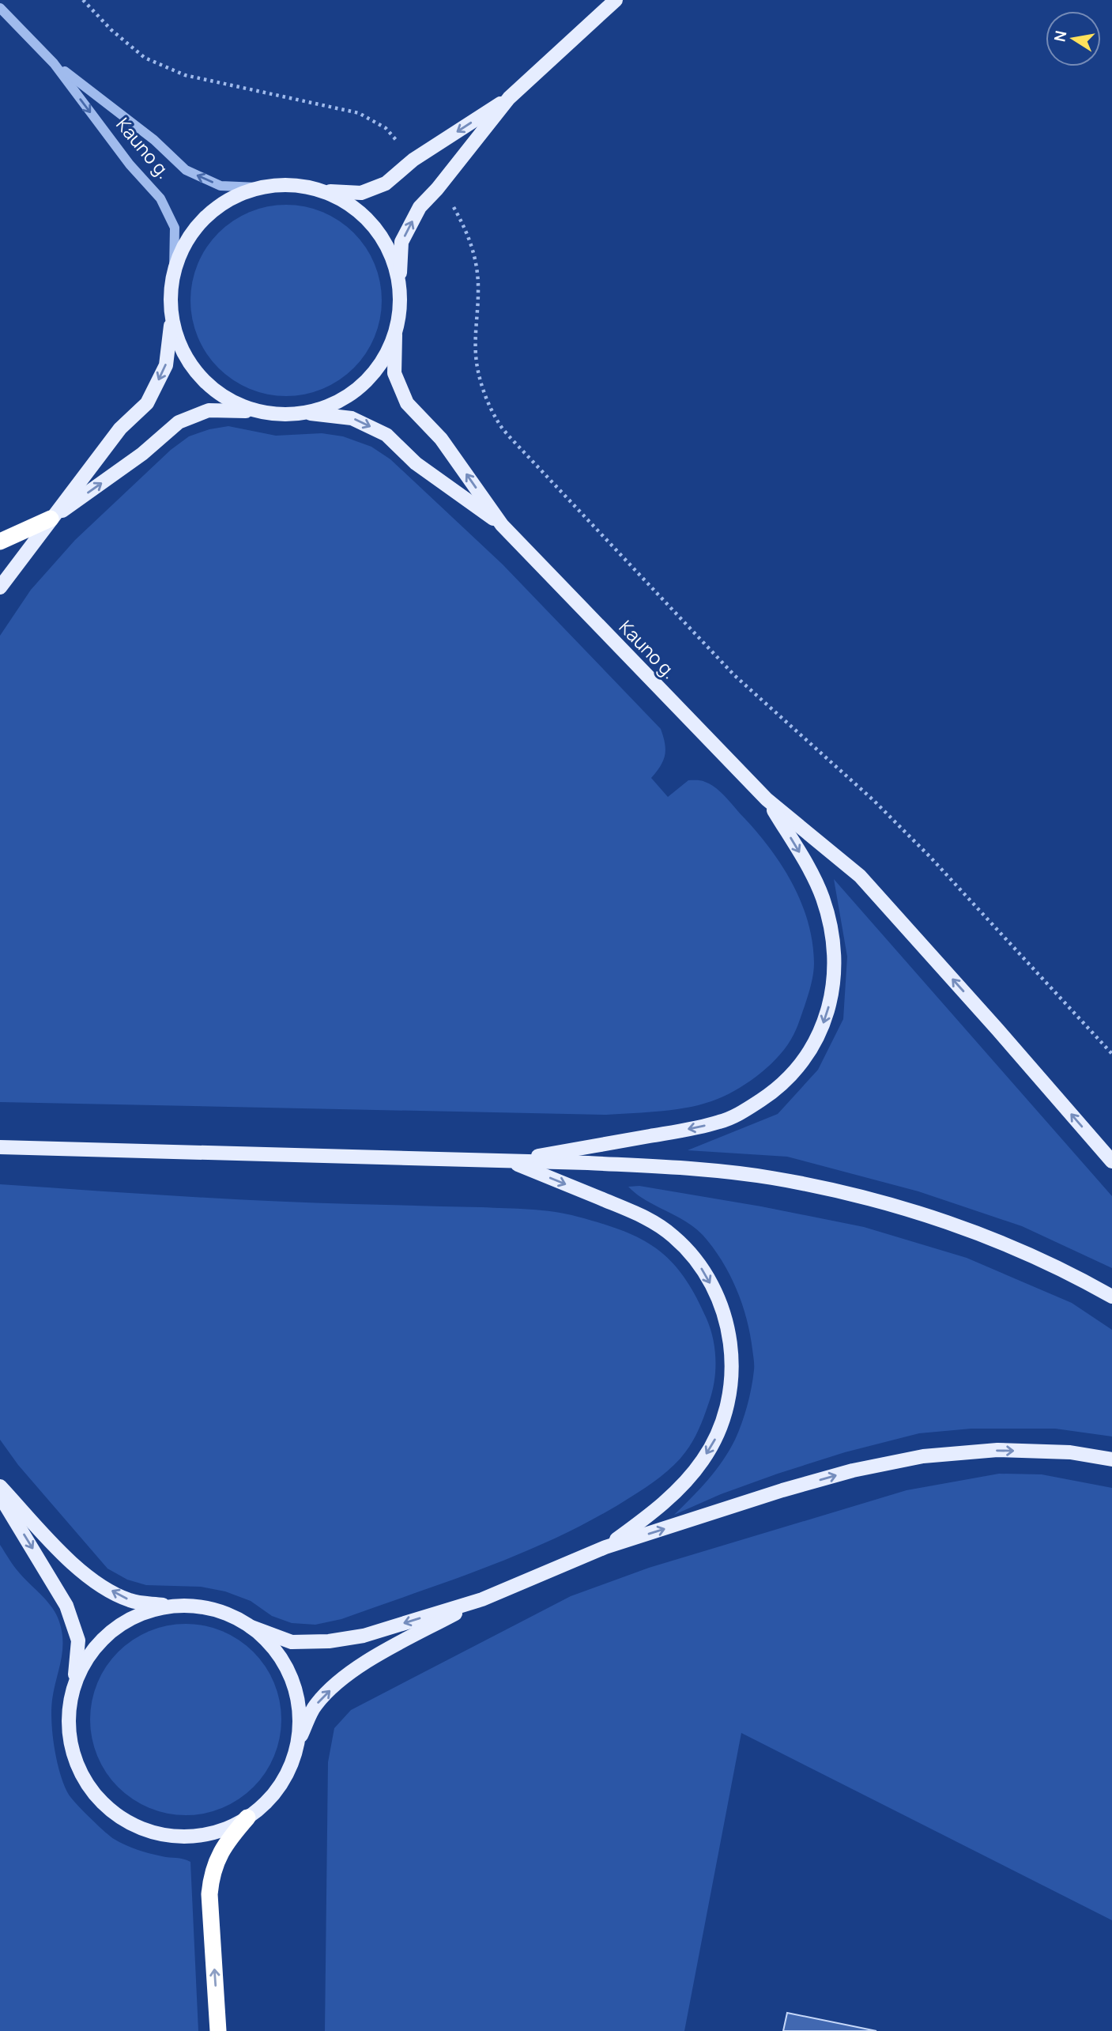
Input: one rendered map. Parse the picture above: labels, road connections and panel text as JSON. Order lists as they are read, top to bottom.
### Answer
{
  "streets": {
    "main road": ["Kauno g."]
  },
  "north": "left"
}
